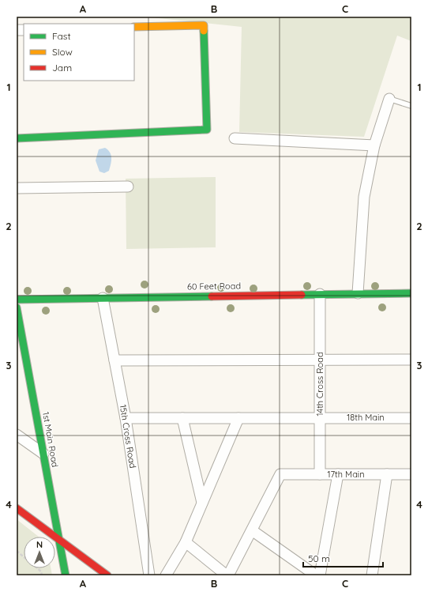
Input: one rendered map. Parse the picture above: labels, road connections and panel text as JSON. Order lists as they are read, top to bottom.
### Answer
{
  "streets": {
    "street": [
      "60 Feet Road",
      "14th Cross Road",
      "18th Main",
      "15th Cross Road",
      "1st Main Road",
      "17th Main"
    ]
  },
  "crossings": [
    ["60 Feet Road", "14th Cross Road"],
    ["60 Feet Road", "15th Cross Road"],
    ["14th Cross Road", "18th Main"],
    ["14th Cross Road", "17th Main"],
    ["18th Main", "15th Cross Road"]
  ],
  "legend": ["Fast", "Slow", "Jam"],
  "scale_bar": "50 m",
  "north": "top",
  "grid": {
    "columns": ["A", "B", "C"],
    "rows": [
      "1",
      "2",
      "3",
      "4"
    ]
  }
}
